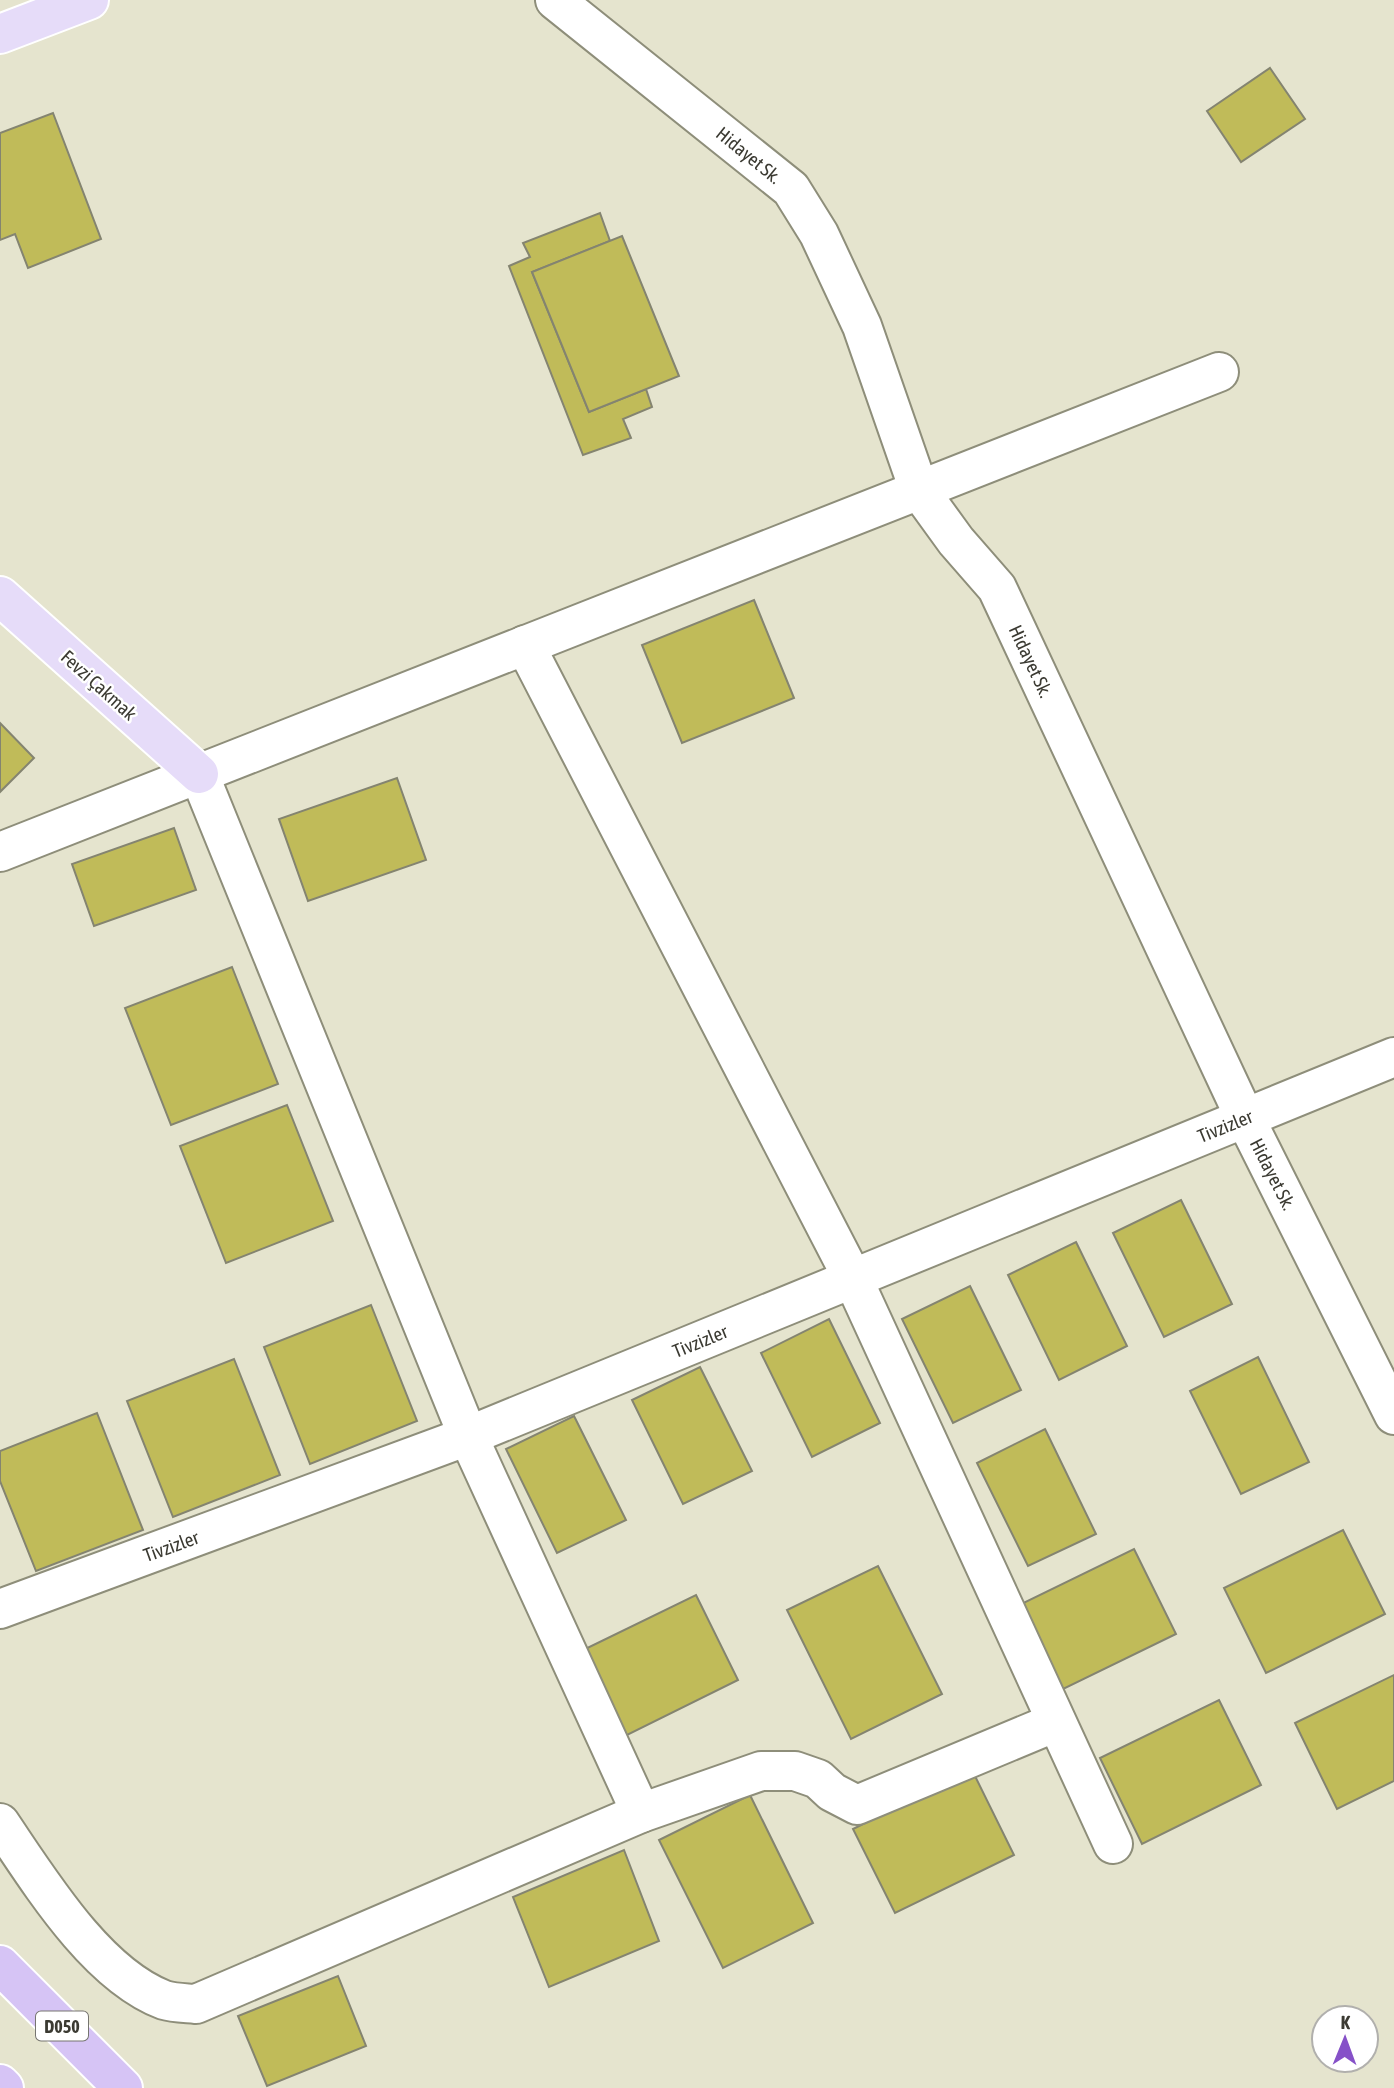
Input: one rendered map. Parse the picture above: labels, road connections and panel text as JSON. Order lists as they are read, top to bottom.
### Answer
{
  "streets": {
    "highway": ["D050"],
    "main road": ["Fevzi Çakmak"],
    "street": ["Hidayet Sk.", "Tivzizler"]
  },
  "crossings": [
    ["Hidayet Sk.", "Tivzizler"]
  ],
  "north": "top"
}
